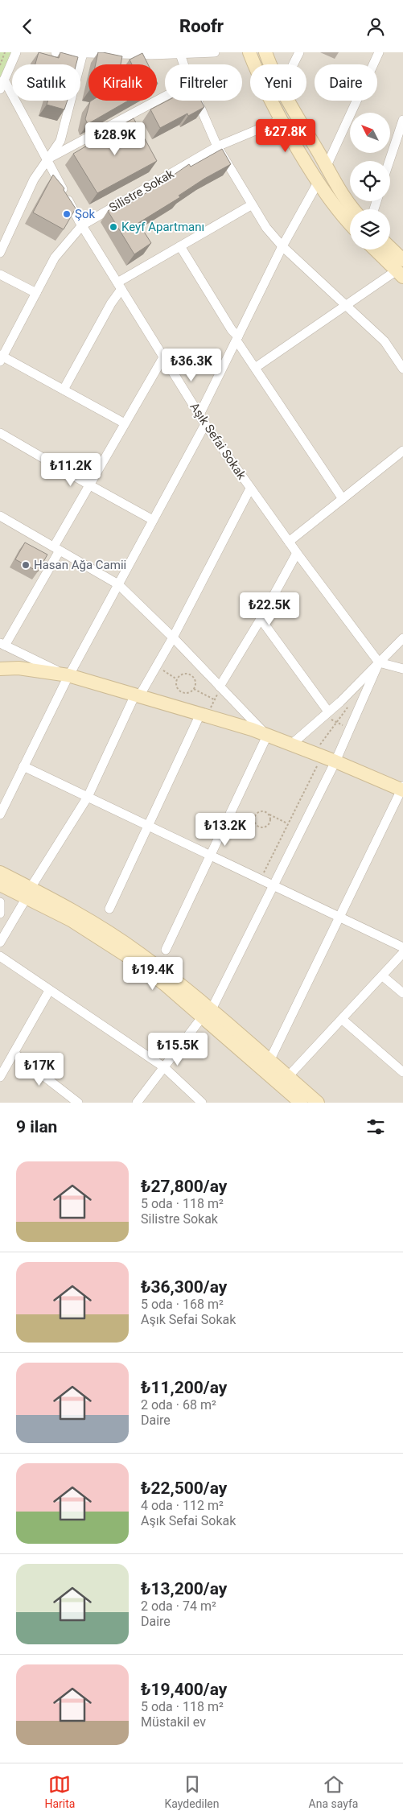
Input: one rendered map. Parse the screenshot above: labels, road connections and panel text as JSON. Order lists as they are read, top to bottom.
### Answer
{
  "streets": {
    "street": ["Silistre Sokak", "Aşık Sefai Sokak"]
  },
  "crossings": [
    ["Silistre Sokak", "Aşık Sefai Sokak"]
  ],
  "places": ["Şok", "Keyf Apartmanı", "Hasan Ağa Camii"],
  "north": "top left",
  "page": {
    "header": "Roofr",
    "chip": [
      "Satılık",
      "Kiralık",
      "Filtreler",
      "Yeni",
      "Daire"
    ],
    "price": [
      "₺27.8K",
      "₺28.9K",
      "₺36.3K",
      "₺11.2K",
      "₺22.5K",
      "₺13.2K",
      "₺19.4K",
      "₺15.5K",
      "₺17K"
    ],
    "heading": "9 ilan",
    "list": [
      {
        "name": "₺27,800/ay",
        "note": "5 oda · 118 m² · Silistre Sokak"
      },
      {
        "name": "₺36,300/ay",
        "note": "5 oda · 168 m² · Aşık Sefai Sokak"
      },
      {
        "name": "₺11,200/ay",
        "note": "2 oda · 68 m² · Daire"
      },
      {
        "name": "₺22,500/ay",
        "note": "4 oda · 112 m² · Aşık Sefai Sokak"
      },
      {
        "name": "₺13,200/ay",
        "note": "2 oda · 74 m² · Daire"
      },
      {
        "name": "₺19,400/ay",
        "note": "5 oda · 118 m² · Müstakil ev"
      }
    ],
    "tabs": ["Harita", "Kaydedilen", "Ana sayfa"]
  }
}
